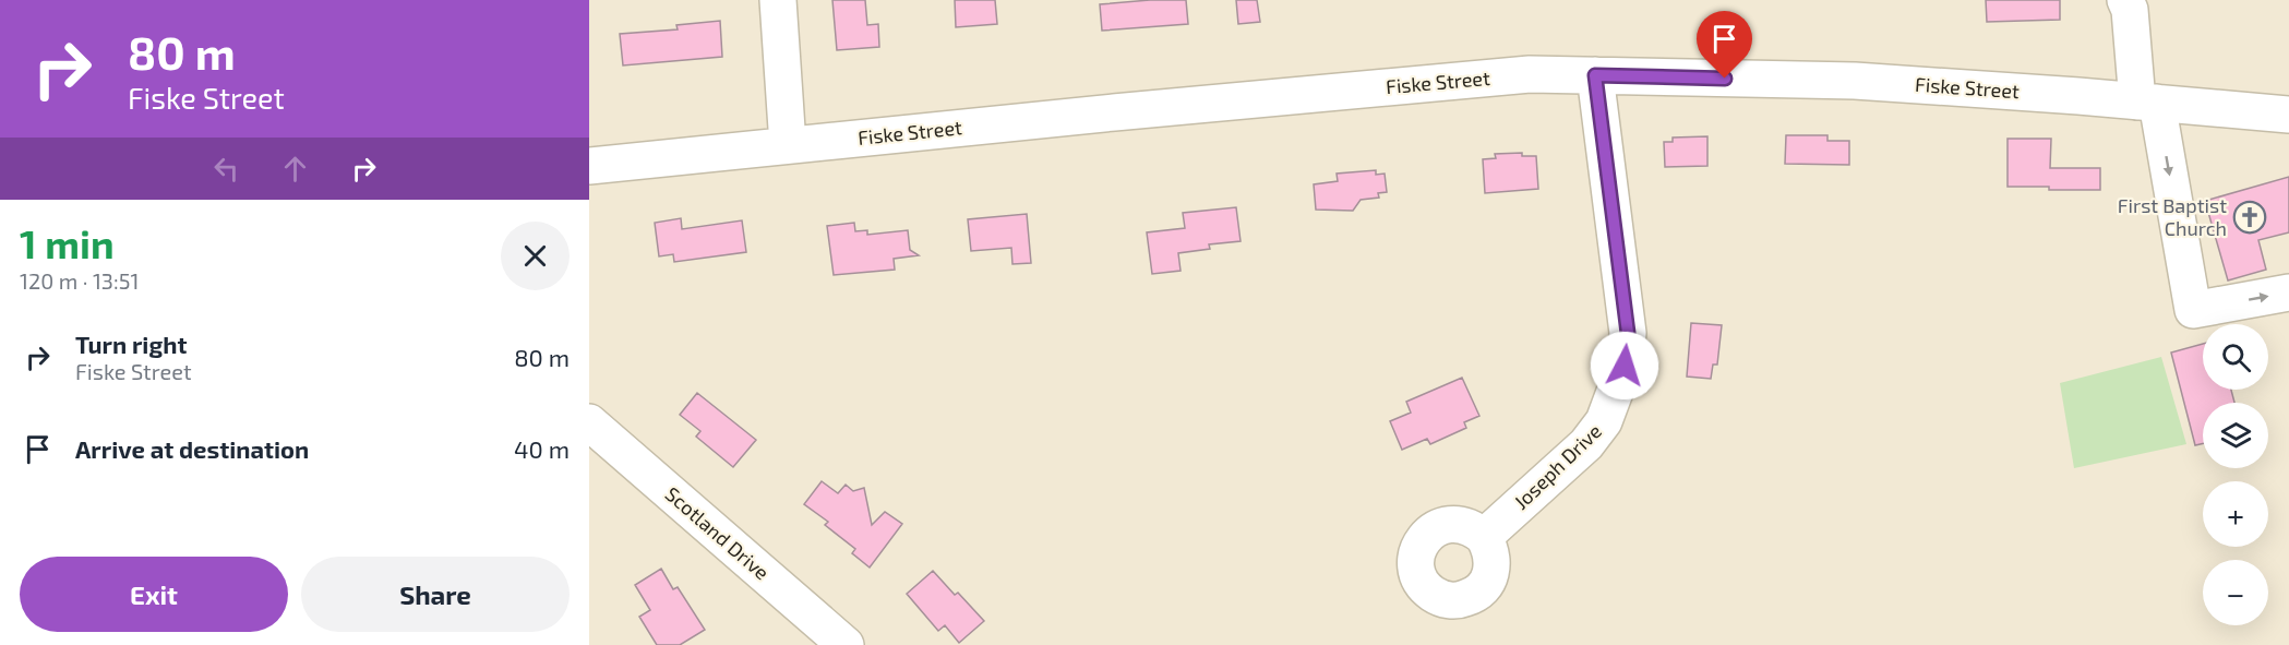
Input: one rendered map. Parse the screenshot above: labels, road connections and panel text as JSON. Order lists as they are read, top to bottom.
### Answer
{
  "streets": {
    "street": ["Fiske Street", "Joseph Drive", "Scotland Drive"]
  },
  "crossings": [
    ["Fiske Street", "Joseph Drive"]
  ],
  "places": {
    "church": ["First Baptist Church"]
  },
  "page": {
    "turn": ["80 m", "Fiske Street"],
    "heading": ["1 min", "120 m · 13:51"],
    "list": [
      {
        "name": "Turn right",
        "note": "Fiske Street",
        "value": "80 m"
      },
      {
        "name": "Arrive at destination",
        "value": "40 m"
      }
    ],
    "map_buttons": ["+", "−"],
    "buttons": ["Exit", "Share"]
  }
}
